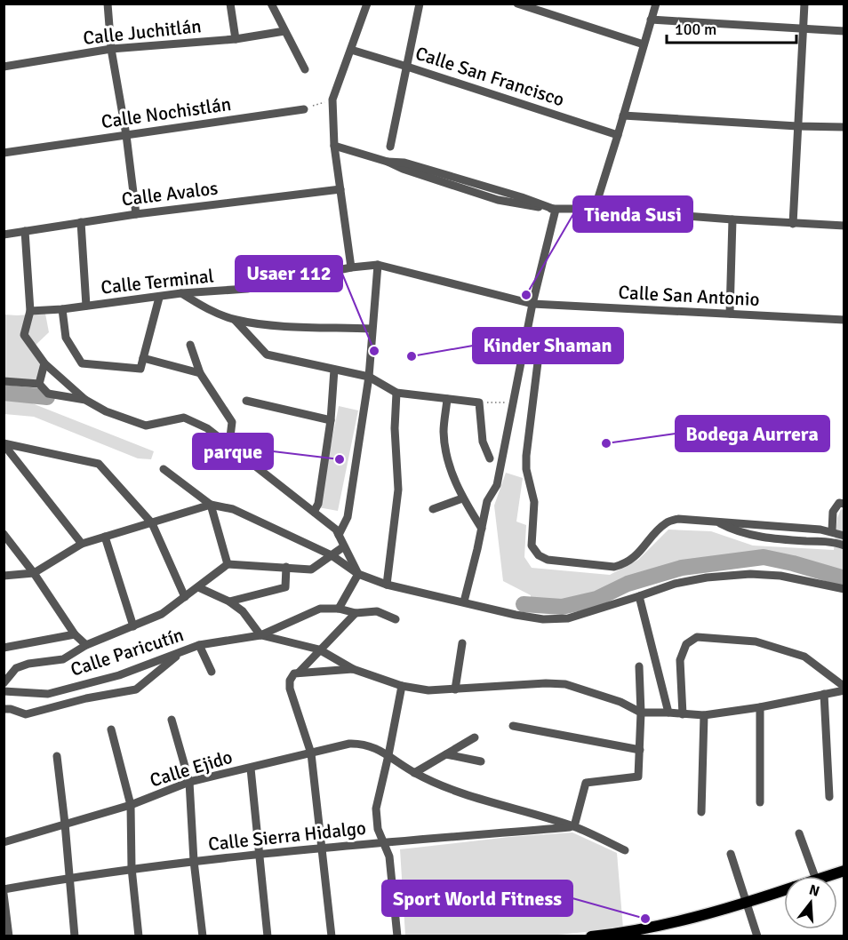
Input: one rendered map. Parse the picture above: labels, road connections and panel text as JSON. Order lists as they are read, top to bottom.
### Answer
{
  "streets": {
    "street": [
      "Calle Juchitlán",
      "Calle San Francisco",
      "Calle Nochistlán",
      "Calle Avalos",
      "Calle Terminal",
      "Calle San Antonio",
      "Calle Paricutín",
      "Calle Ejido",
      "Calle Sierra Hidalgo"
    ]
  },
  "crossings": [
    ["Calle Terminal", "Calle San Antonio"],
    ["Calle Ejido", "Calle Sierra Hidalgo"]
  ],
  "places": [
    "Tienda Susi",
    "Usaer 112",
    "Kinder Shaman",
    "Bodega Aurrera",
    "parque",
    "Sport World Fitness"
  ],
  "scale_bar": "100 m",
  "north": "top"
}
